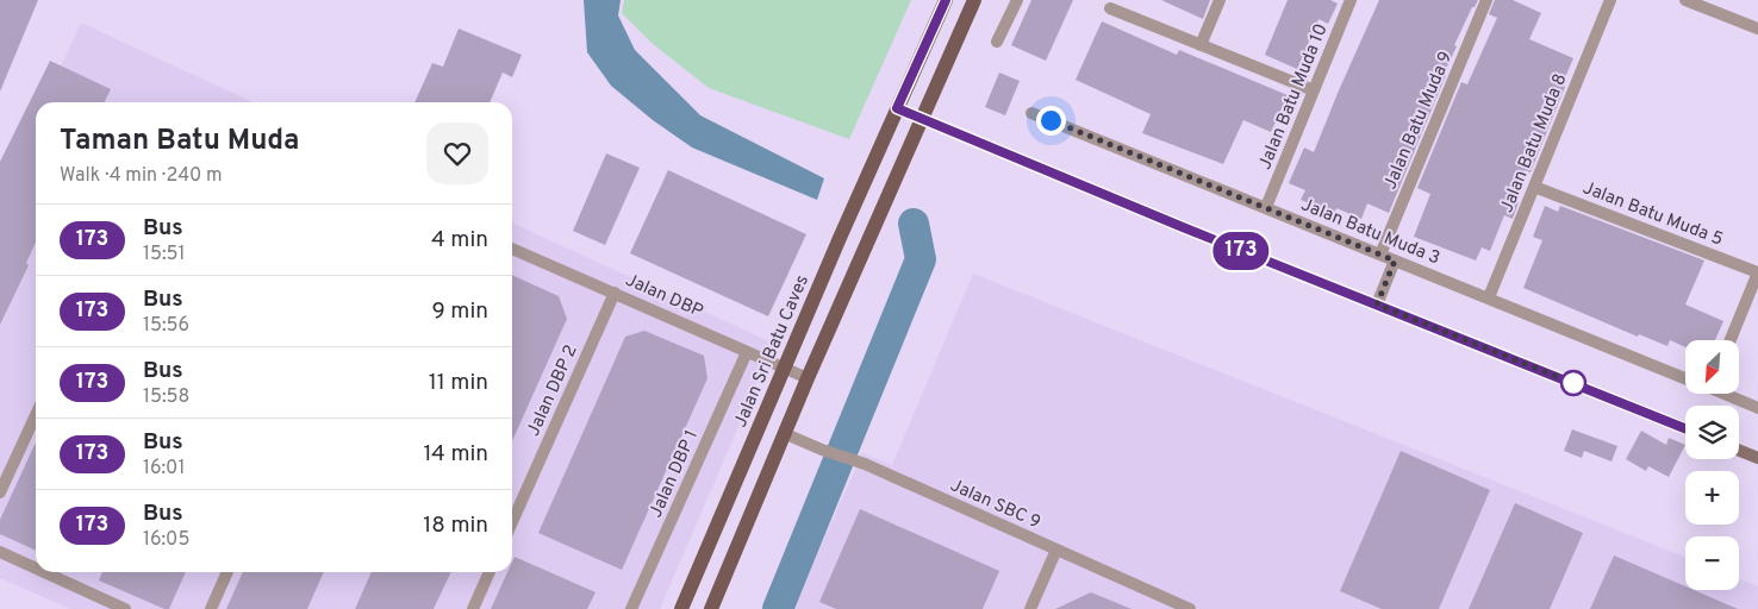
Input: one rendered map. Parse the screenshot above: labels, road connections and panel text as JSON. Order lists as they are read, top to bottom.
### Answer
{
  "streets": {
    "main road": ["Jalan Sri Batu Caves"],
    "street": [
      "Jalan Batu Muda 10",
      "Jalan Batu Muda 9",
      "Jalan Batu Muda 8",
      "Jalan Batu Muda 5",
      "Jalan Batu Muda 3",
      "Jalan DBP",
      "Jalan DBP 2",
      "Jalan DBP 1",
      "Jalan SBC 9"
    ]
  },
  "crossings": [
    ["Jalan Batu Muda 10", "Jalan Batu Muda 3"],
    ["Jalan Batu Muda 9", "Jalan Batu Muda 3"],
    ["Jalan Batu Muda 8", "Jalan Batu Muda 5"],
    ["Jalan Batu Muda 8", "Jalan Batu Muda 3"],
    ["Jalan DBP", "Jalan Sri Batu Caves"],
    ["Jalan DBP", "Jalan DBP 2"],
    ["Jalan DBP", "Jalan DBP 1"]
  ],
  "lines": ["bus line 173"],
  "north": "bottom left",
  "page": {
    "on_map": "173",
    "heading": ["Taman Batu Muda", "Walk · 4 min · 240 m"],
    "list": [
      {
        "mark": "173",
        "name": "Bus",
        "note": "15:51",
        "value": "4 min"
      },
      {
        "mark": "173",
        "name": "Bus",
        "note": "15:56",
        "value": "9 min"
      },
      {
        "mark": "173",
        "name": "Bus",
        "note": "15:58",
        "value": "11 min"
      },
      {
        "mark": "173",
        "name": "Bus",
        "note": "16:01",
        "value": "14 min"
      },
      {
        "mark": "173",
        "name": "Bus",
        "note": "16:05",
        "value": "18 min"
      }
    ],
    "map_buttons": ["+", "−"]
  }
}
